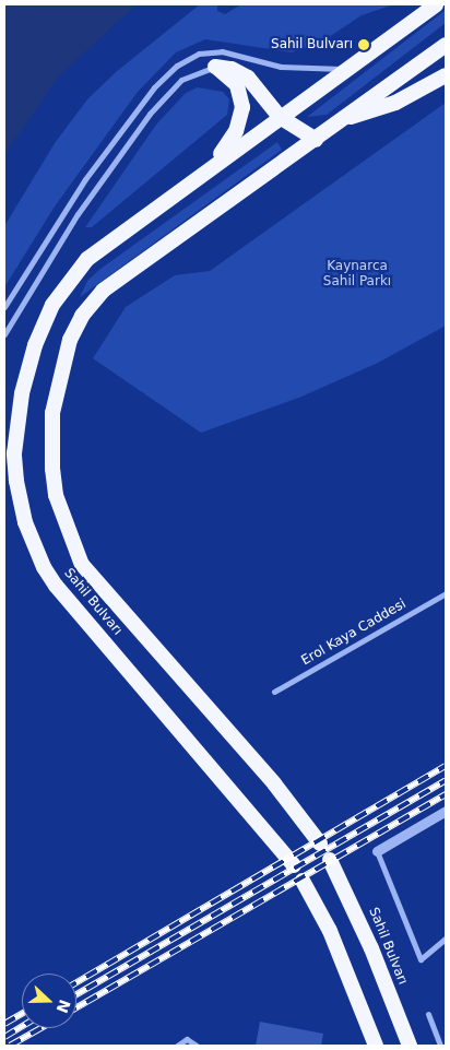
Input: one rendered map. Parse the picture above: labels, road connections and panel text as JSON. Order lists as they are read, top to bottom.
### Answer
{
  "streets": {
    "highway": ["Sahil Bulvarı"],
    "street": ["Erol Kaya Caddesi"]
  },
  "parks": ["Kaynarca Sahil Parkı"],
  "places": ["Sahil Bulvarı"],
  "north": "right"
}
